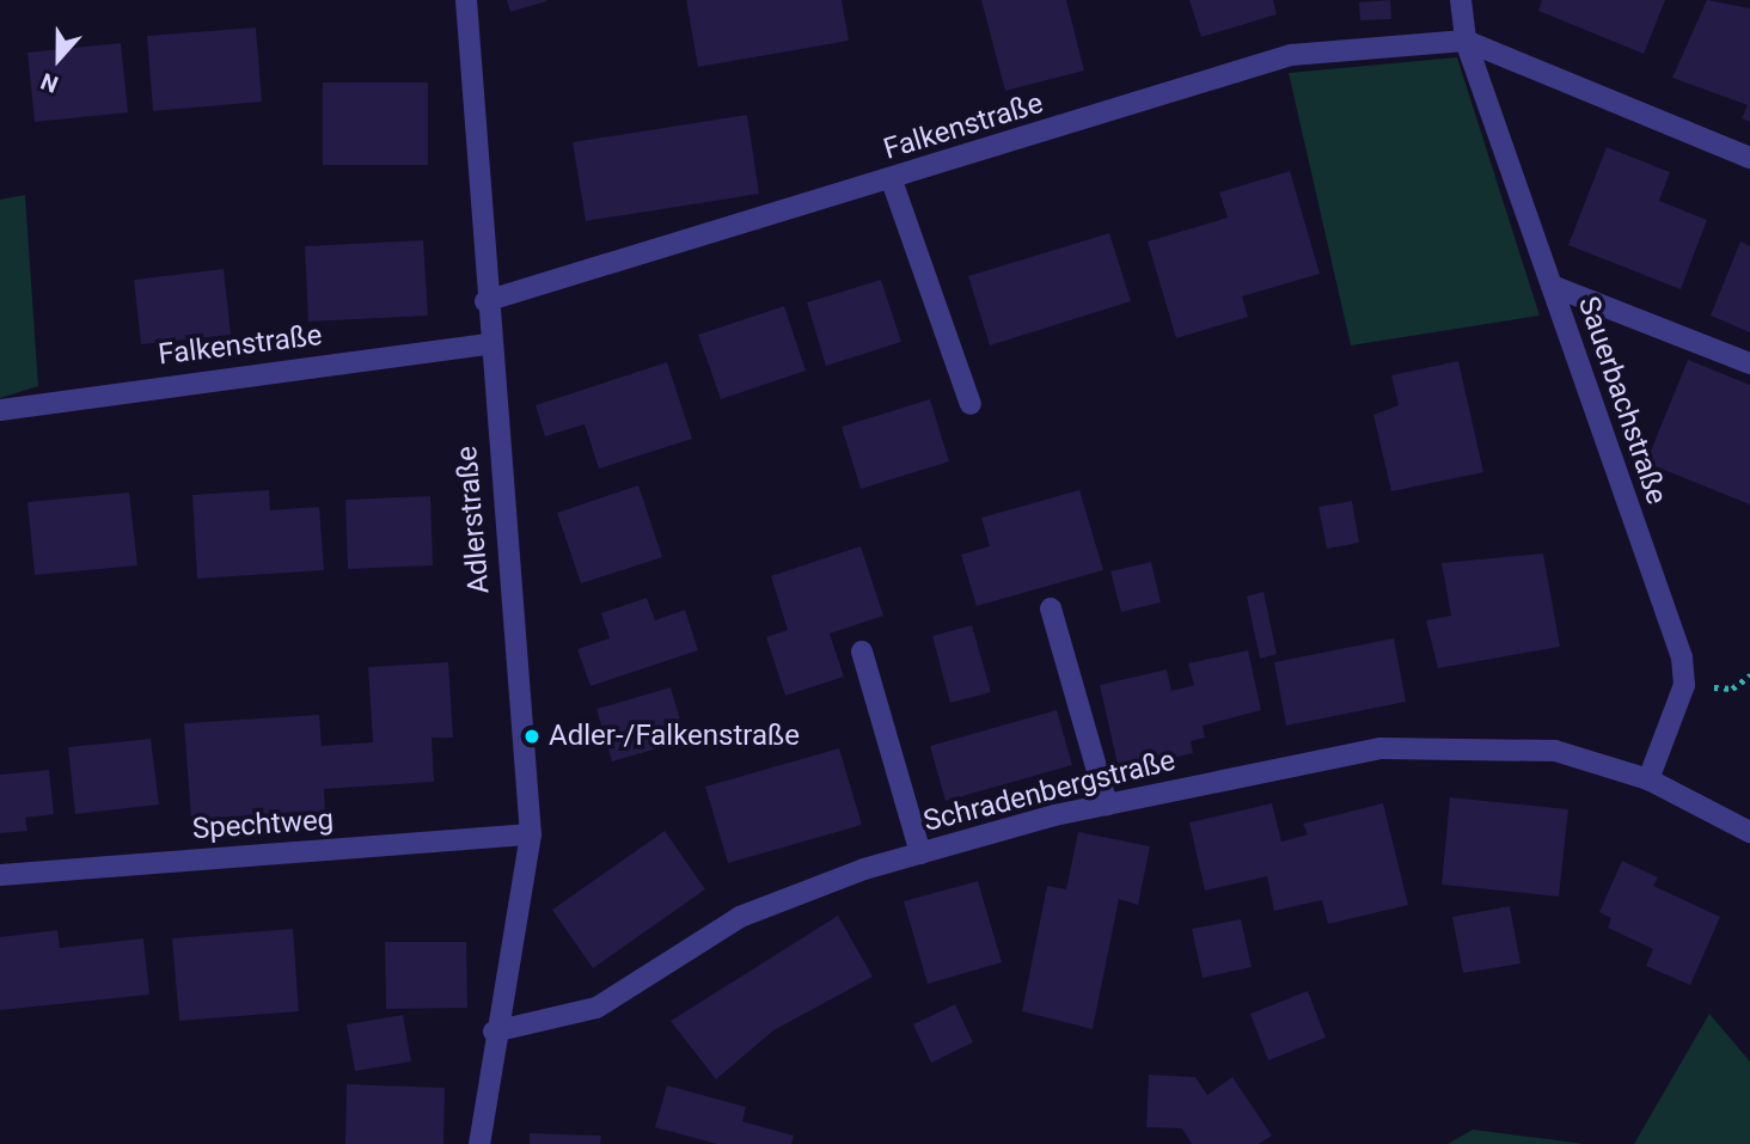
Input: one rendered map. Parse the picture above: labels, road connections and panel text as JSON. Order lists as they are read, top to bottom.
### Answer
{
  "streets": {
    "street": [
      "Falkenstraße",
      "Sauerbachstraße",
      "Adlerstraße",
      "Schradenbergstraße",
      "Spechtweg"
    ]
  },
  "crossings": [
    ["Falkenstraße", "Sauerbachstraße"],
    ["Falkenstraße", "Adlerstraße"],
    ["Sauerbachstraße", "Schradenbergstraße"],
    ["Adlerstraße", "Schradenbergstraße"],
    ["Adlerstraße", "Spechtweg"]
  ],
  "places": ["Adler-/Falkenstraße"],
  "north": "bottom"
}
